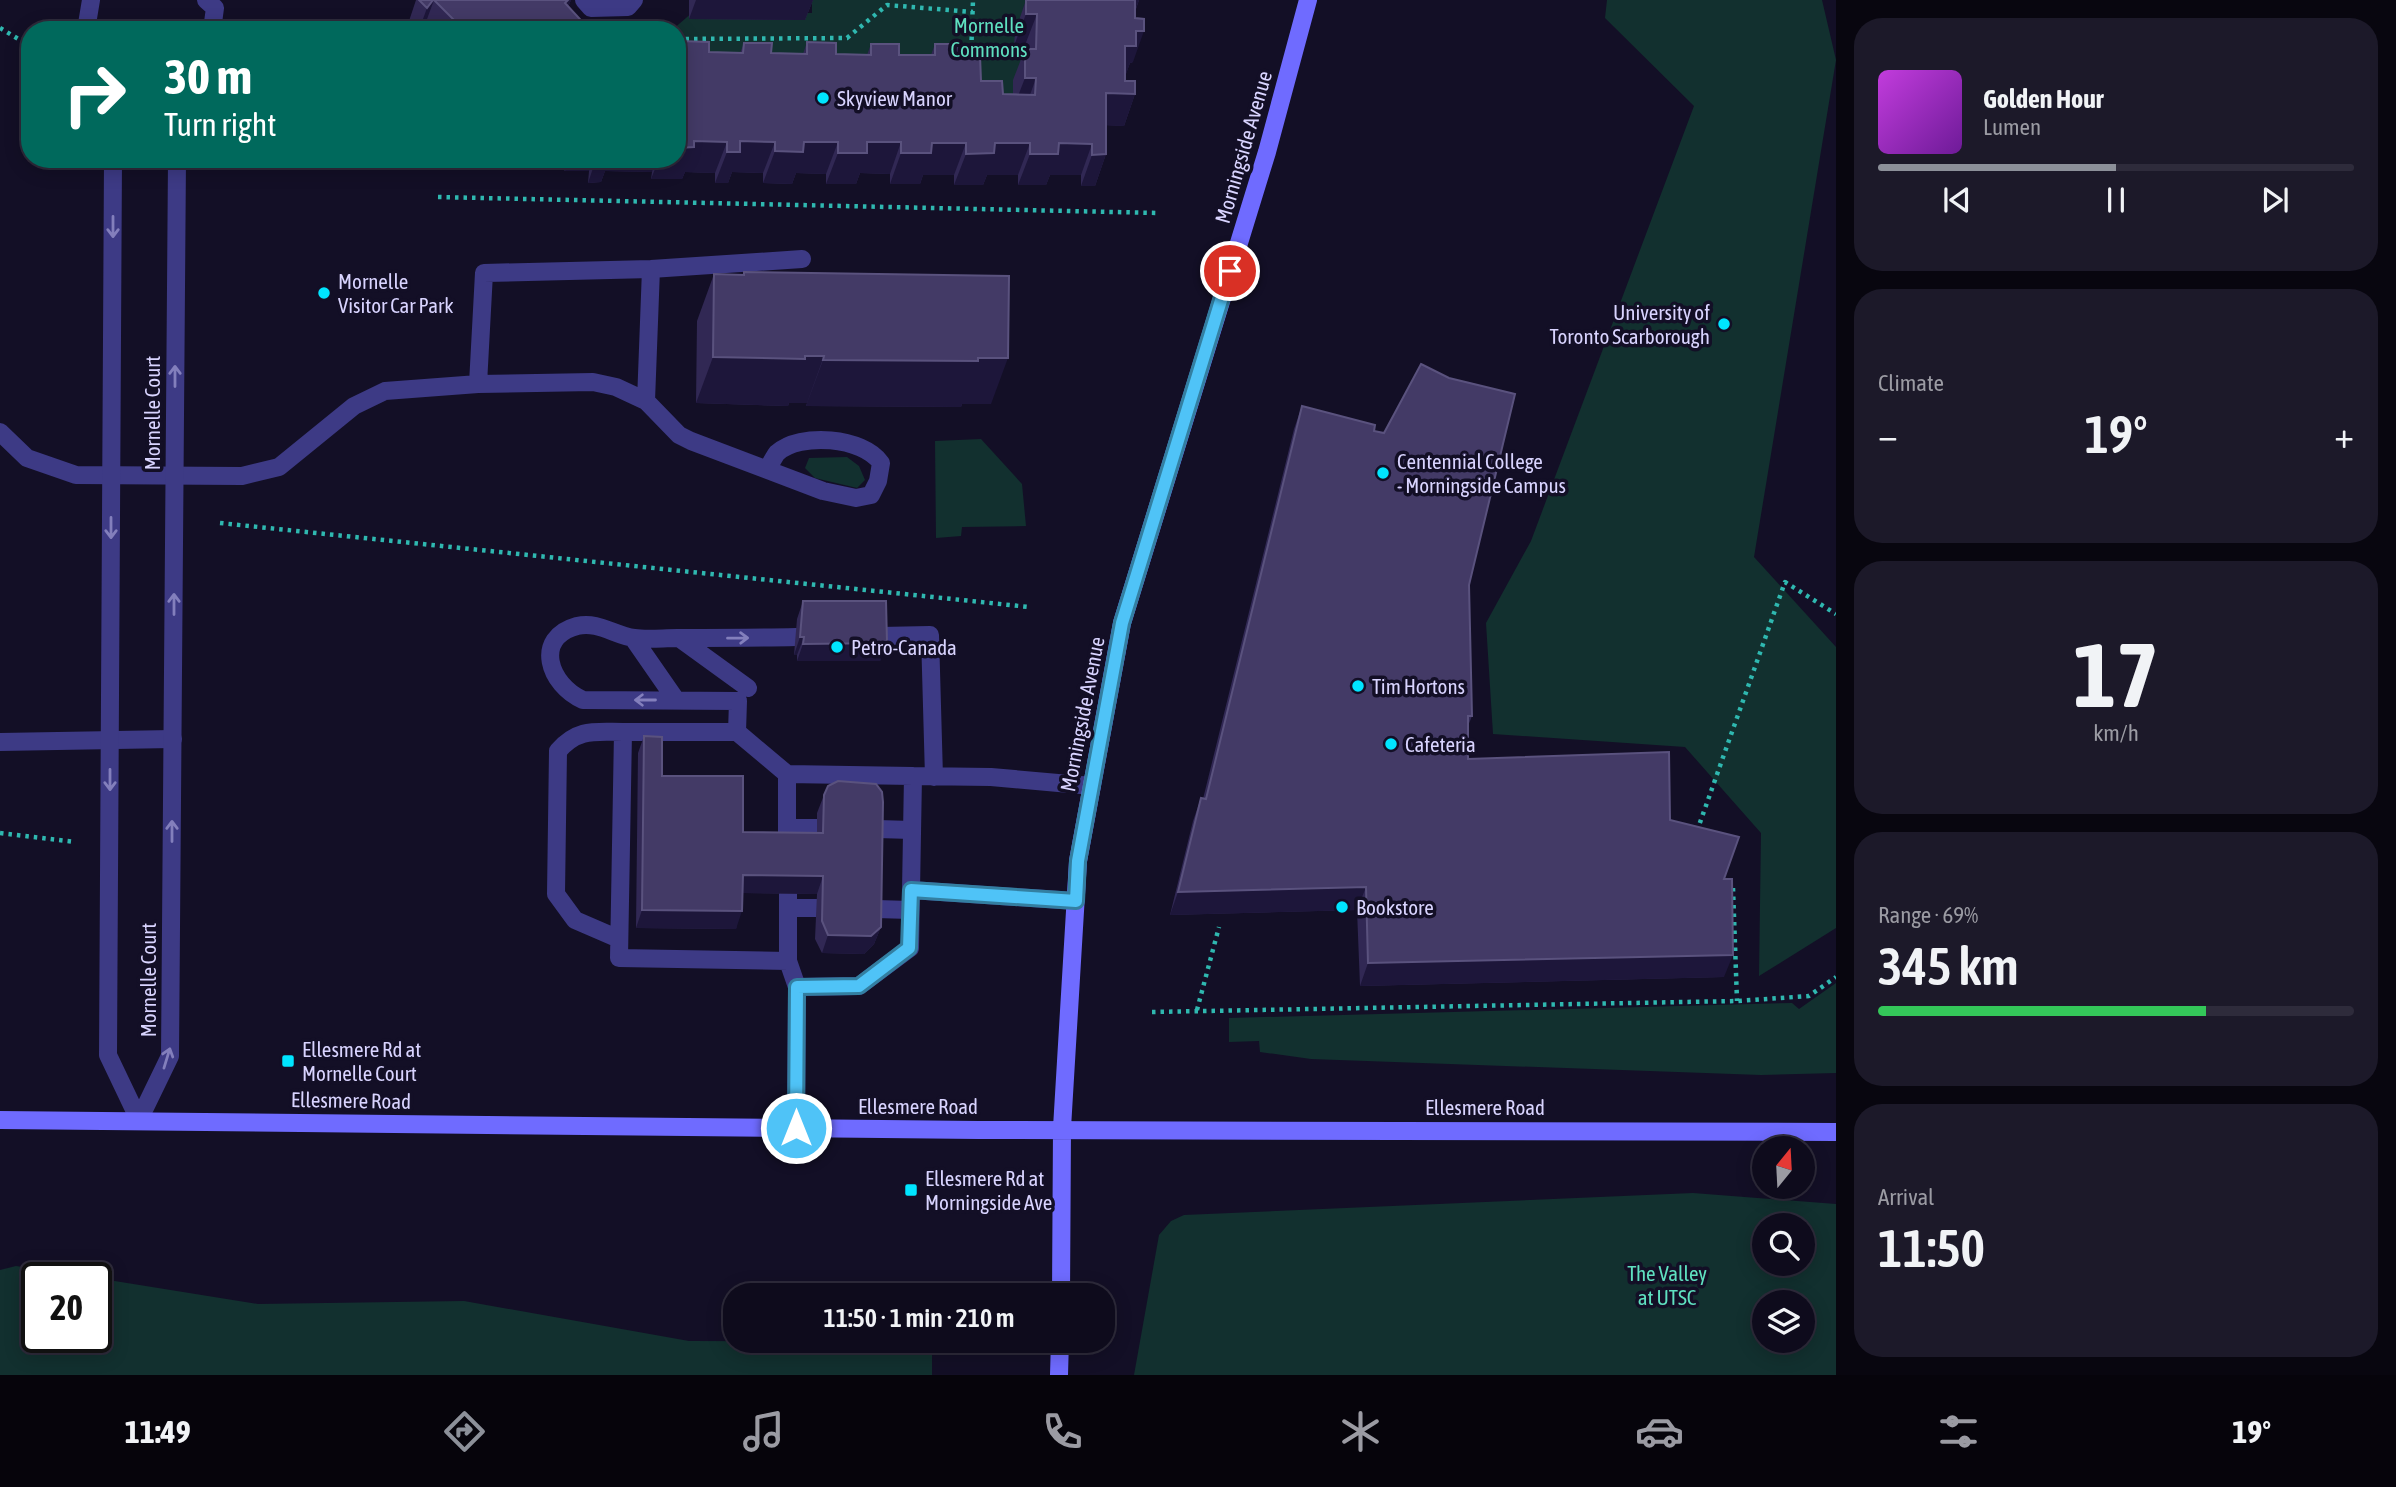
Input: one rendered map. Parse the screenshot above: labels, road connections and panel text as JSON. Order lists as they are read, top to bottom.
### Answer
{
  "streets": {
    "main road": ["Morningside Avenue", "Ellesmere Road"],
    "street": ["Mornelle Court"]
  },
  "crossings": [
    ["Morningside Avenue", "Ellesmere Road"],
    ["Mornelle Court", "Ellesmere Road"]
  ],
  "parks": ["Mornelle Commons", "The Valley at UTSC"],
  "places": {
    "other": [
      "Skyview Manor",
      "Mornelle Visitor Car Park",
      "University of Toronto Scarborough",
      "Centennial College - Morningside Campus",
      "Petro-Canada",
      "Tim Hortons",
      "Cafeteria",
      "Bookstore"
    ],
    "transit": ["Ellesmere Rd at Mornelle Court", "Ellesmere Rd at Morningside Ave"]
  },
  "north": "top",
  "page": {
    "turn": ["30 m", "Turn right"],
    "song": ["Golden Hour", "Lumen"],
    "tile": [
      "Climate",
      ["17", "km/h"],
      ["Range · 69%", "345 km"],
      ["Arrival", "11:50"]
    ],
    "heat": ["−", "19°", "+"],
    "limit": "20",
    "trip": "11:50 · 1 min · 210 m",
    "tabs": ["11:49", "19°"]
  }
}
